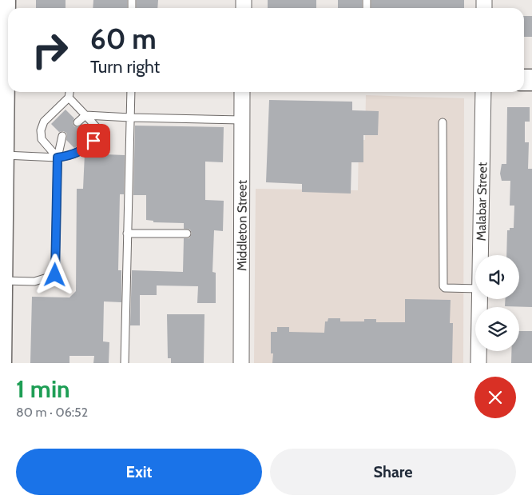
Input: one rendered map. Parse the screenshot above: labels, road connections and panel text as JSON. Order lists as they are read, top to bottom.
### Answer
{
  "streets": {
    "street": ["Malabar Street", "Middleton Street"]
  },
  "page": {
    "turn": ["60 m", "Turn right"],
    "heading": ["1 min", "80 m · 06:52"],
    "buttons": ["Exit", "Share"]
  }
}
